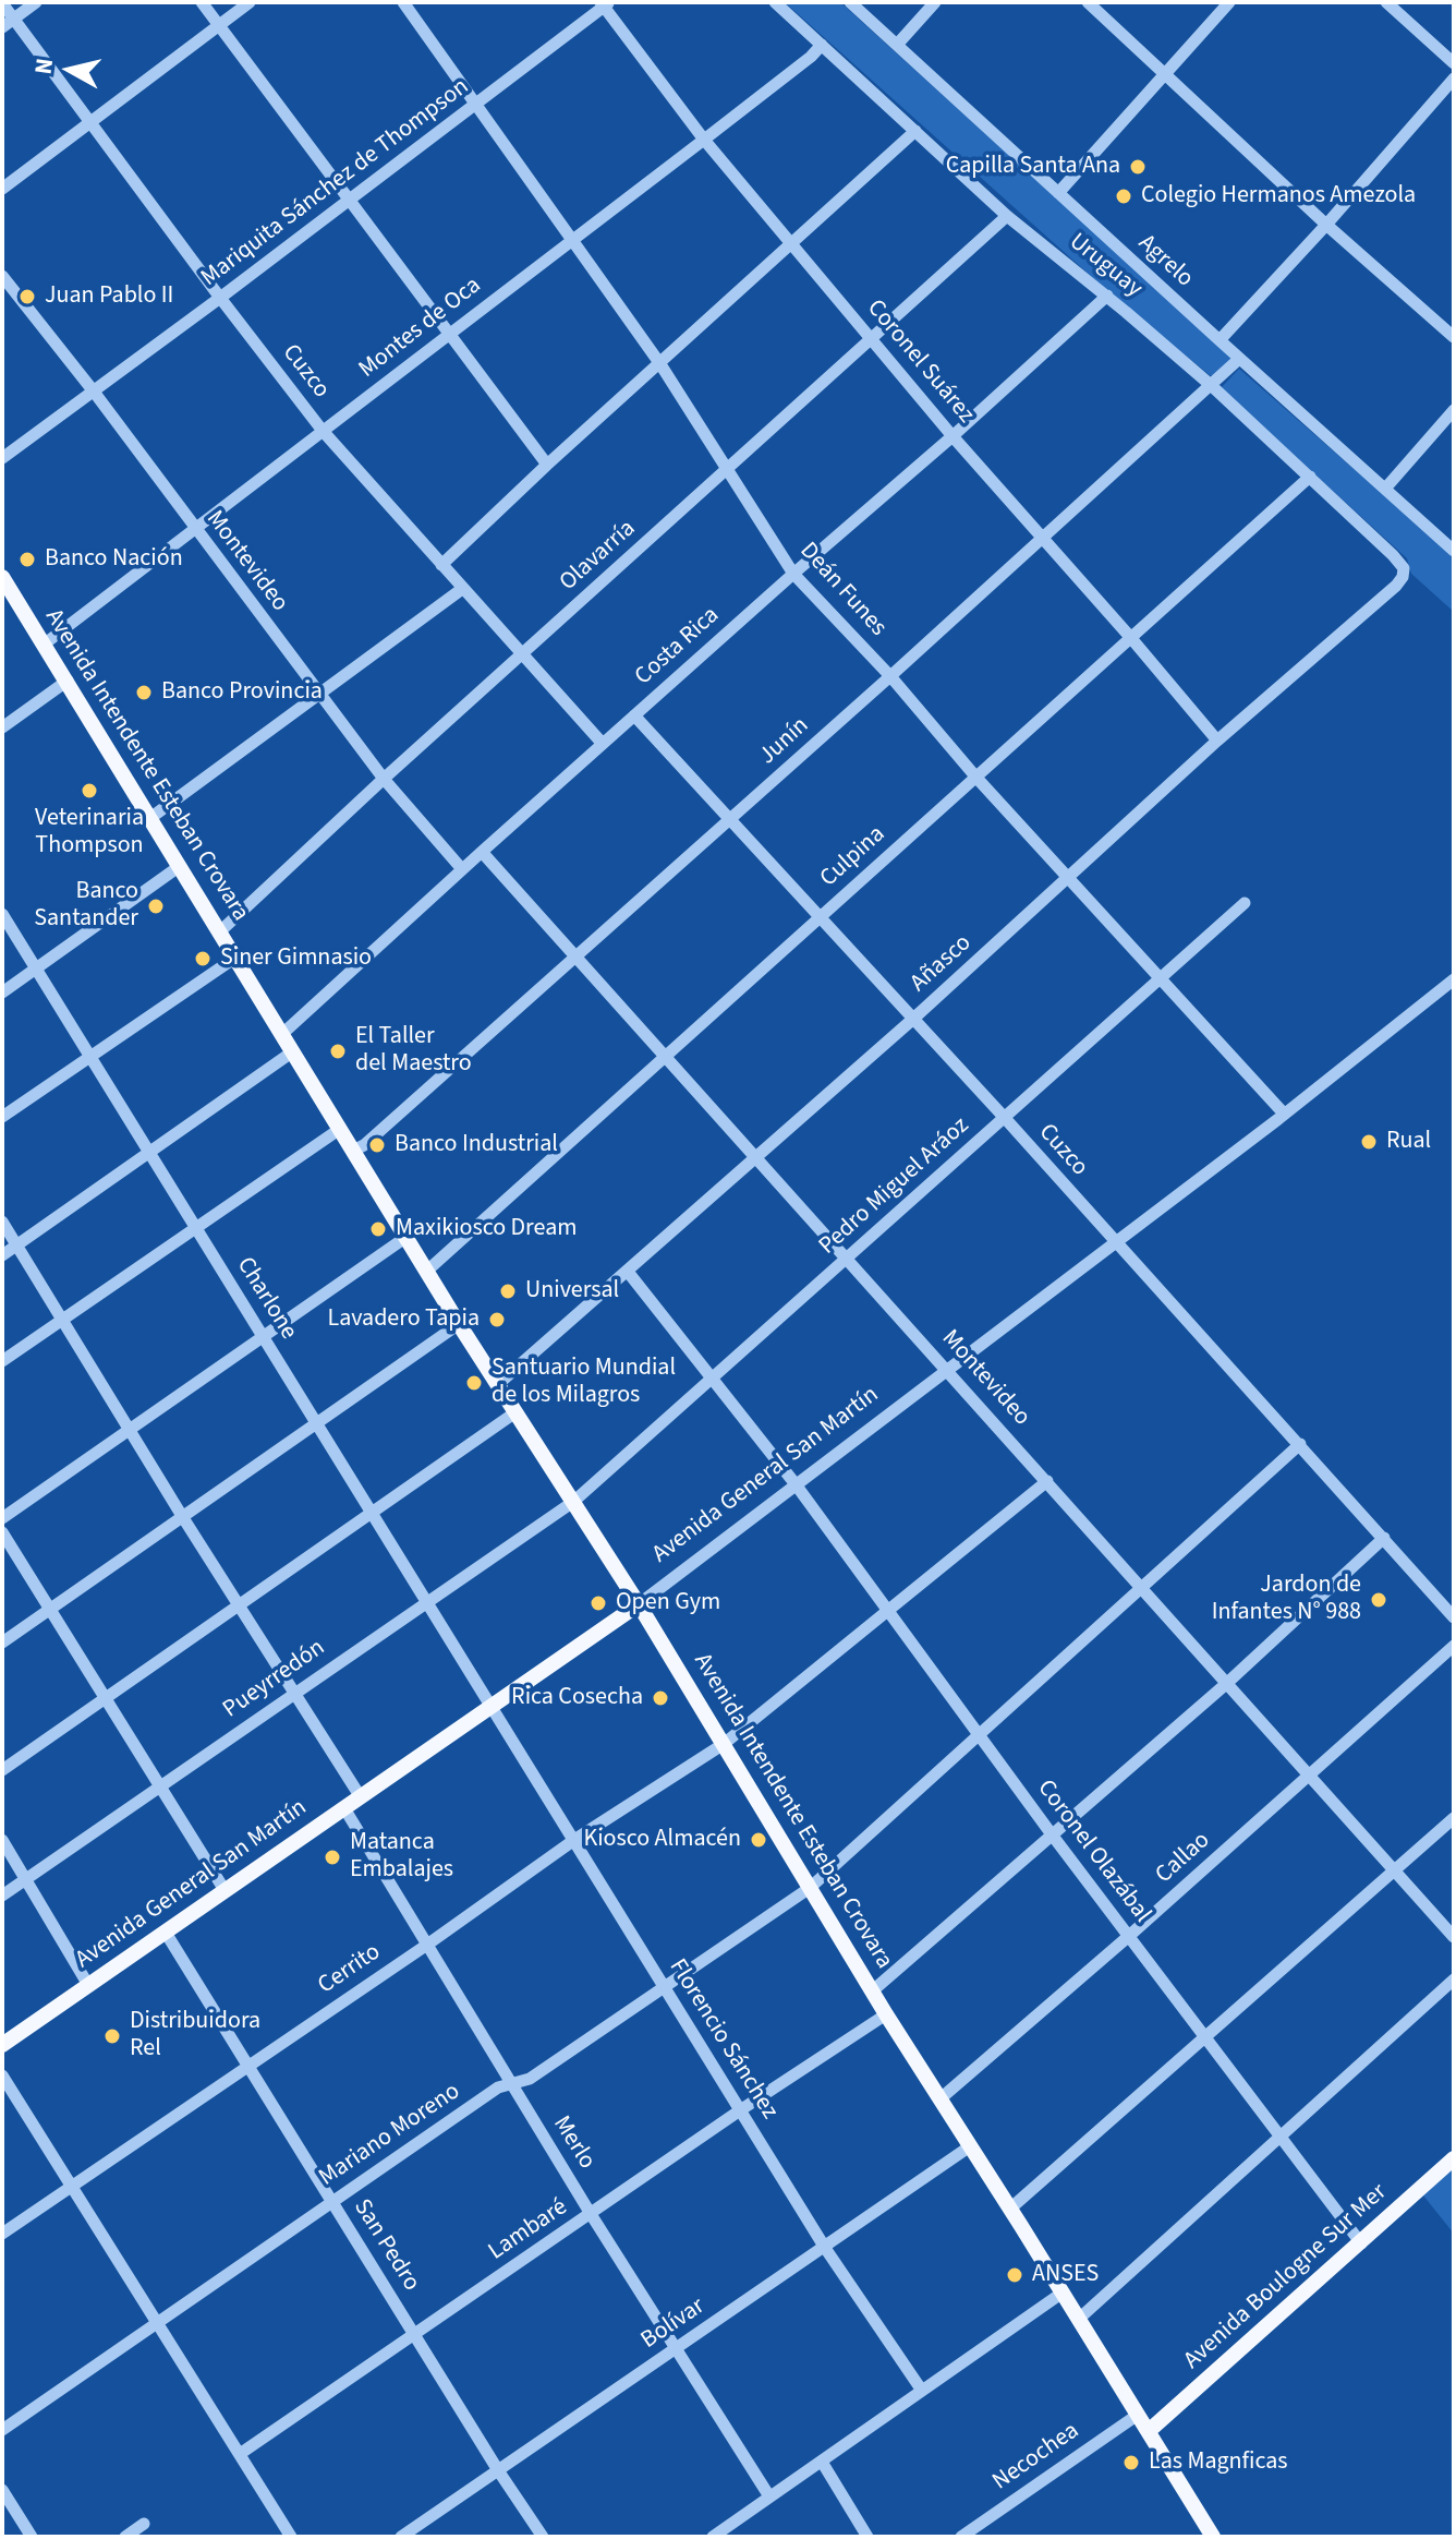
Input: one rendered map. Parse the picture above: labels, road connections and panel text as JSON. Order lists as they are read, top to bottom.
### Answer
{
  "streets": {
    "main road": ["Avenida Intendente Esteban Crovara", "Avenida General San Martín", "Avenida Boulogne Sur Mer"],
    "street": [
      "Mariquita Sánchez de Thompson",
      "Agrelo",
      "Uruguay",
      "Montes de Oca",
      "Coronel Suárez",
      "Cuzco",
      "Olavarría",
      "Montevideo",
      "Deán Funes",
      "Costa Rica",
      "Junín",
      "Culpina",
      "Añasco",
      "Pedro Miguel Aráoz",
      "Charlone",
      "Pueyrredón",
      "Coronel Olazábal",
      "Callao",
      "Cerrito",
      "Florencio Sánchez",
      "Mariano Moreno",
      "Merlo",
      "Lambaré",
      "San Pedro",
      "Bolívar",
      "Necochea"
    ]
  },
  "crossings": [
    ["Mariquita Sánchez de Thompson", "Coronel Suárez"],
    ["Mariquita Sánchez de Thompson", "Cuzco"],
    ["Mariquita Sánchez de Thompson", "Montevideo"],
    ["Mariquita Sánchez de Thompson", "Deán Funes"],
    ["Agrelo", "Junín"],
    ["Uruguay", "Montes de Oca"],
    ["Uruguay", "Olavarría"],
    ["Uruguay", "Costa Rica"],
    ["Uruguay", "Junín"],
    ["Uruguay", "Culpina"],
    ["Uruguay", "Añasco"],
    ["Montes de Oca", "Coronel Suárez"],
    ["Montes de Oca", "Cuzco"],
    ["Montes de Oca", "Montevideo"],
    ["Montes de Oca", "Deán Funes"],
    ["Montes de Oca", "Avenida Intendente Esteban Crovara"],
    ["Coronel Suárez", "Olavarría"],
    ["Coronel Suárez", "Costa Rica"],
    ["Coronel Suárez", "Junín"],
    ["Coronel Suárez", "Culpina"],
    ["Coronel Suárez", "Añasco"],
    ["Cuzco", "Olavarría"],
    ["Cuzco", "Costa Rica"],
    ["Cuzco", "Junín"],
    ["Cuzco", "Culpina"],
    ["Cuzco", "Añasco"],
    ["Cuzco", "Pedro Miguel Aráoz"],
    ["Cuzco", "Avenida General San Martín"],
    ["Cuzco", "Mariano Moreno"],
    ["Olavarría", "Montevideo"],
    ["Olavarría", "Deán Funes"],
    ["Olavarría", "Avenida Intendente Esteban Crovara"],
    ["Montevideo", "Costa Rica"],
    ["Montevideo", "Junín"],
    ["Montevideo", "Culpina"],
    ["Montevideo", "Añasco"],
    ["Montevideo", "Pedro Miguel Aráoz"],
    ["Montevideo", "Avenida General San Martín"],
    ["Montevideo", "Callao"],
    ["Montevideo", "Cerrito"],
    ["Montevideo", "Mariano Moreno"],
    ["Deán Funes", "Costa Rica"],
    ["Deán Funes", "Junín"],
    ["Deán Funes", "Culpina"],
    ["Deán Funes", "Añasco"],
    ["Deán Funes", "Pedro Miguel Aráoz"],
    ["Deán Funes", "Avenida General San Martín"],
    ["Costa Rica", "Avenida Intendente Esteban Crovara"],
    ["Junín", "Avenida Intendente Esteban Crovara"],
    ["Avenida Intendente Esteban Crovara", "Culpina"],
    ["Avenida Intendente Esteban Crovara", "Añasco"],
    ["Avenida Intendente Esteban Crovara", "Pedro Miguel Aráoz"],
    ["Avenida Intendente Esteban Crovara", "Avenida General San Martín"],
    ["Avenida Intendente Esteban Crovara", "Pueyrredón"],
    ["Avenida Intendente Esteban Crovara", "Callao"],
    ["Avenida Intendente Esteban Crovara", "Cerrito"],
    ["Avenida Intendente Esteban Crovara", "Mariano Moreno"],
    ["Avenida Intendente Esteban Crovara", "Lambaré"],
    ["Avenida Intendente Esteban Crovara", "Avenida Boulogne Sur Mer"],
    ["Avenida Intendente Esteban Crovara", "Bolívar"],
    ["Avenida Intendente Esteban Crovara", "Necochea"],
    ["Añasco", "Coronel Olazábal"],
    ["Pedro Miguel Aráoz", "Pueyrredón"],
    ["Pedro Miguel Aráoz", "Coronel Olazábal"],
    ["Charlone", "Avenida General San Martín"],
    ["Charlone", "Pueyrredón"],
    ["Charlone", "Florencio Sánchez"],
    ["Avenida General San Martín", "Coronel Olazábal"],
    ["Avenida General San Martín", "Florencio Sánchez"],
    ["Avenida General San Martín", "Merlo"],
    ["Avenida General San Martín", "San Pedro"],
    ["Coronel Olazábal", "Callao"],
    ["Coronel Olazábal", "Cerrito"],
    ["Coronel Olazábal", "Mariano Moreno"],
    ["Coronel Olazábal", "Avenida Boulogne Sur Mer"],
    ["Cerrito", "Florencio Sánchez"],
    ["Cerrito", "Merlo"],
    ["Cerrito", "San Pedro"],
    ["Florencio Sánchez", "Mariano Moreno"],
    ["Florencio Sánchez", "Lambaré"],
    ["Florencio Sánchez", "Bolívar"],
    ["Mariano Moreno", "Merlo"],
    ["Mariano Moreno", "San Pedro"],
    ["Merlo", "Lambaré"],
    ["Merlo", "Bolívar"],
    ["Lambaré", "San Pedro"],
    ["San Pedro", "Bolívar"]
  ],
  "places": [
    "Capilla Santa Ana",
    "Colegio Hermanos Amezola",
    "Juan Pablo II",
    "Banco Nación",
    "Banco Provincia",
    "Veterinaria Thompson",
    "Banco Santander",
    "Siner Gimnasio",
    "El Taller del Maestro",
    "Rual",
    "Banco Industrial",
    "Maxikiosco Dream",
    "Universal",
    "Lavadero Tapia",
    "Santuario Mundial de los Milagros",
    "Jardon de Infantes N° 988",
    "Open Gym",
    "Rica Cosecha",
    "Kiosco Almacén",
    "Matanca Embalajes",
    "Distribuidora Rel",
    "ANSES",
    "Las Magnficas"
  ],
  "north": "left"
}
